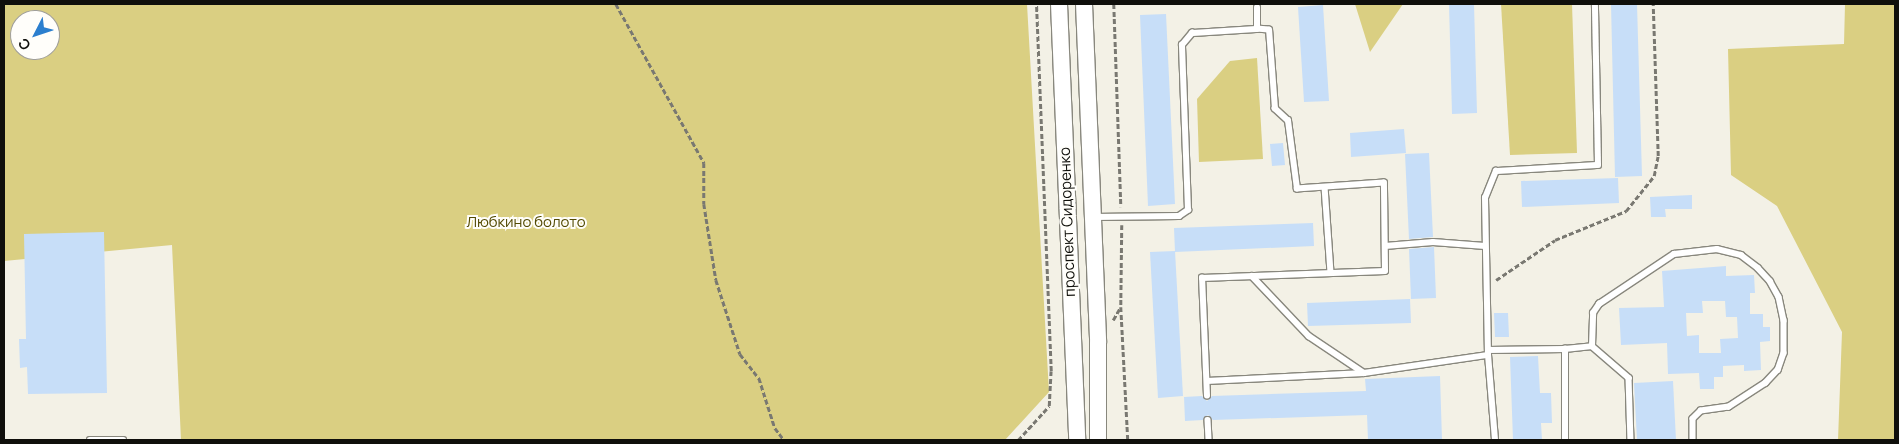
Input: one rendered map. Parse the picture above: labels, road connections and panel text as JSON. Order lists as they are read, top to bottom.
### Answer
{
  "streets": {
    "main road": ["проспект Сидоренко"]
  },
  "parks": ["Любкино болото"],
  "north": "bottom left"
}
